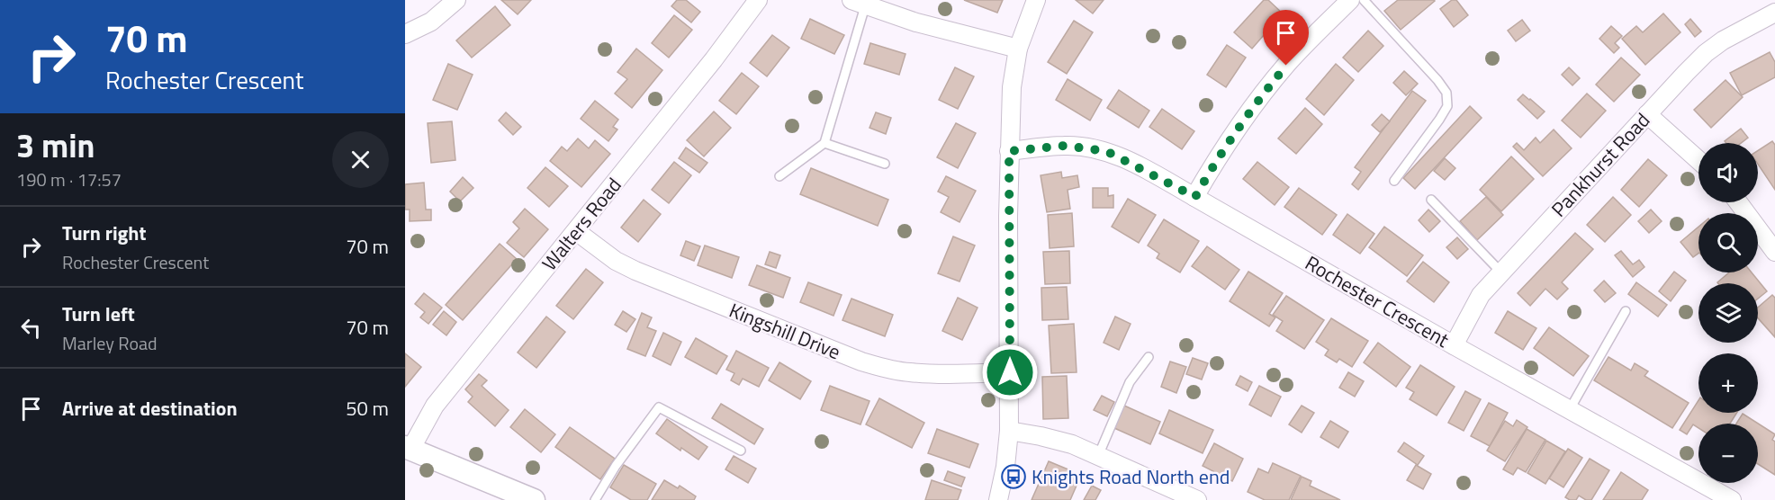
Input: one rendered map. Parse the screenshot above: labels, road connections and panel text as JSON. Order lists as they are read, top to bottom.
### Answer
{
  "streets": {
    "street": [
      "Pankhurst Road",
      "Walters Road",
      "Rochester Crescent",
      "Kingshill Drive"
    ]
  },
  "crossings": [
    ["Pankhurst Road", "Rochester Crescent"],
    ["Walters Road", "Kingshill Drive"]
  ],
  "places": {
    "bus stop": ["Knights Road North end"]
  },
  "page": {
    "turn": ["70 m", "Rochester Crescent"],
    "heading": ["3 min", "190 m · 17:57"],
    "map_buttons": ["+", "−"],
    "list": [
      {
        "name": "Turn right",
        "note": "Rochester Crescent",
        "value": "70 m"
      },
      {
        "name": "Turn left",
        "note": "Marley Road",
        "value": "70 m"
      },
      {
        "name": "Arrive at destination",
        "value": "50 m"
      }
    ]
  }
}
